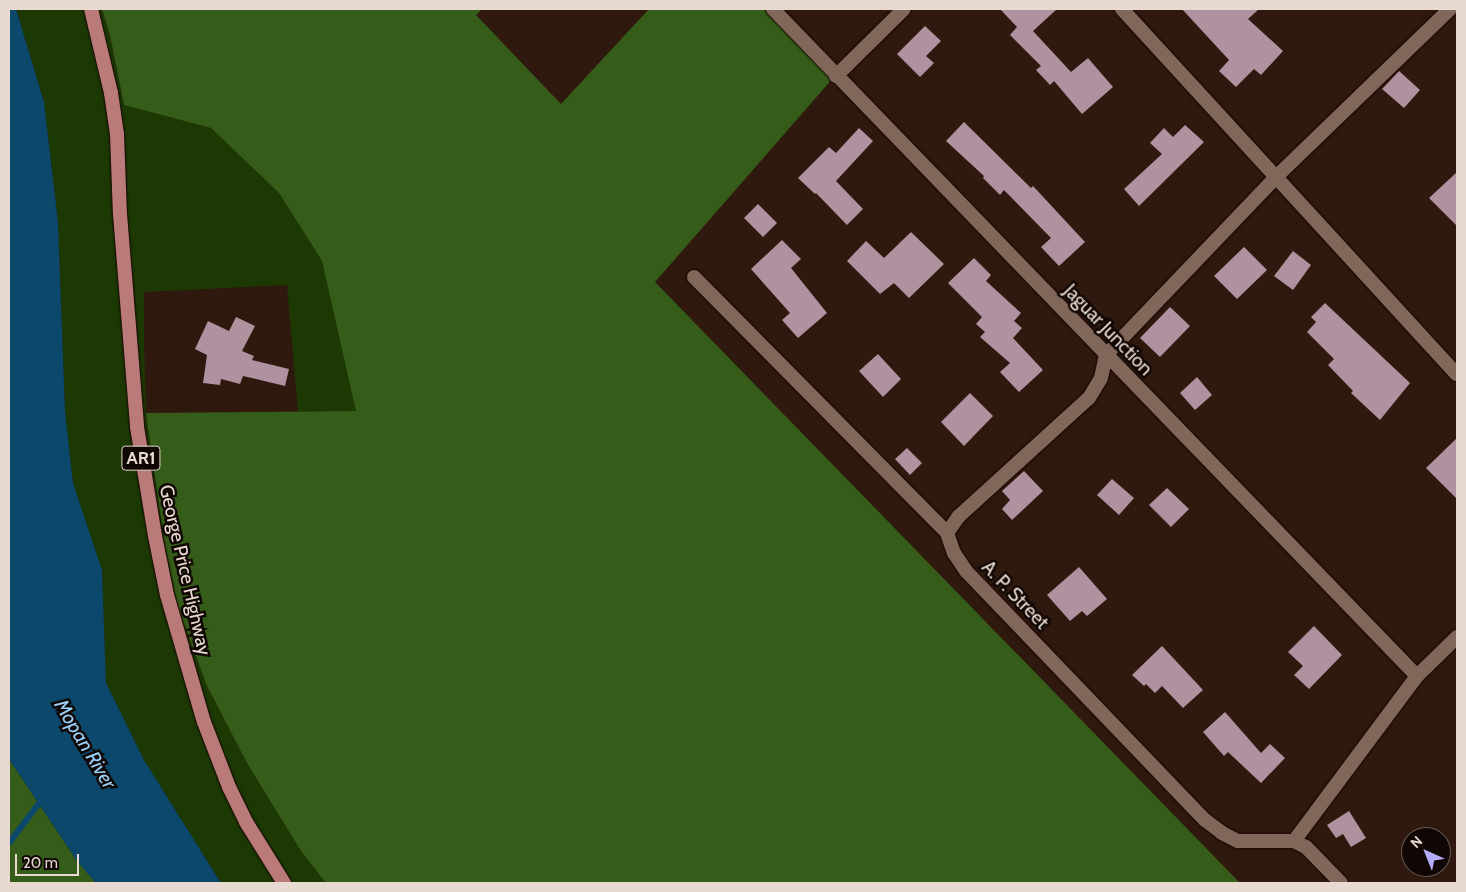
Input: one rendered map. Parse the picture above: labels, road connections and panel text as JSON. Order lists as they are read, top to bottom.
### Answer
{
  "streets": {
    "highway": ["AR1", "George Price Highway"],
    "street": ["Jaguar Junction", "A. P. Street"]
  },
  "water": ["Mopan River"],
  "scale_bar": "20 m",
  "north": "top left"
}
